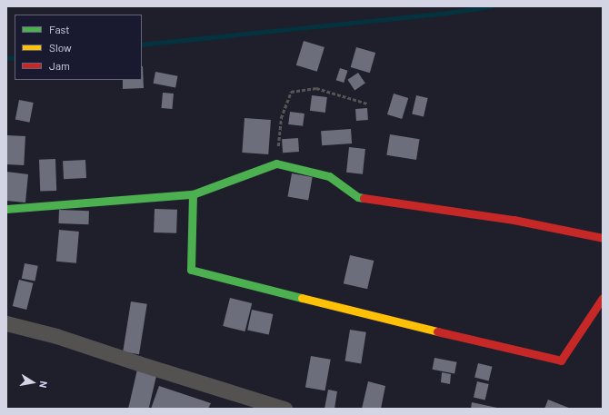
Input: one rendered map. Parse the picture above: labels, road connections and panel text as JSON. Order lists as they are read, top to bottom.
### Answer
{
  "legend": ["Fast", "Slow", "Jam"],
  "north": "right"
}
